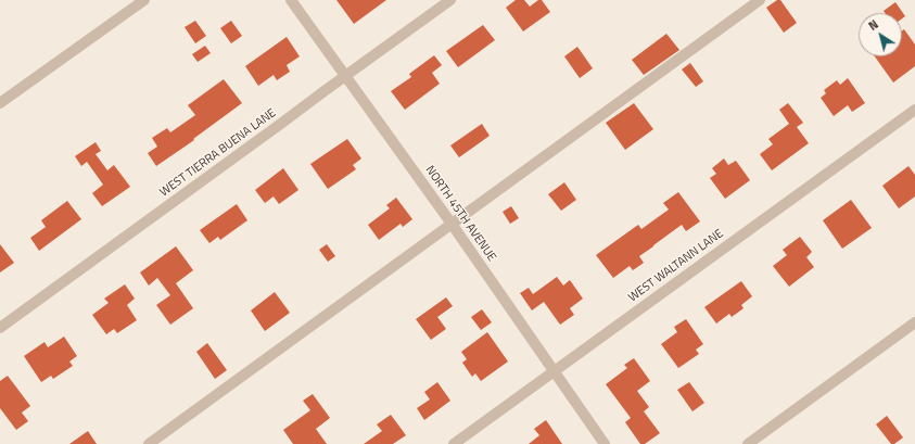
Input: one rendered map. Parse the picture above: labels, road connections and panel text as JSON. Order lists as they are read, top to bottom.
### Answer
{
  "streets": {
    "street": ["WEST TIERRA BUENA LANE", "NORTH 45TH AVENUE", "WEST WALTANN LANE"]
  },
  "crossings": [
    ["WEST TIERRA BUENA LANE", "NORTH 45TH AVENUE"],
    ["NORTH 45TH AVENUE", "WEST WALTANN LANE"]
  ],
  "north": "top left"
}
